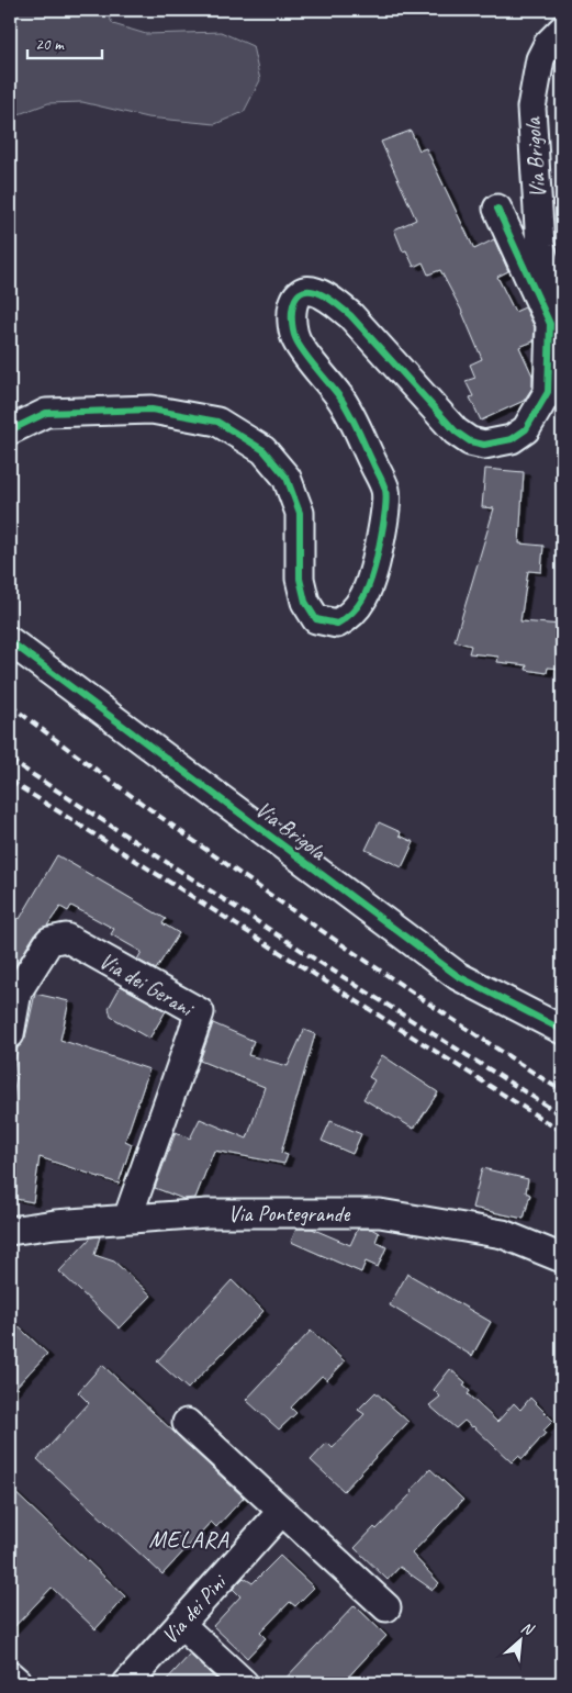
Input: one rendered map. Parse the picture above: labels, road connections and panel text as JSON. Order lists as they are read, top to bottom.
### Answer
{
  "streets": {
    "street": [
      "Via Brigola",
      "Via dei Gerani",
      "Via Pontegrande",
      "Via dei Pini"
    ]
  },
  "crossings": [
    ["Via dei Gerani", "Via Pontegrande"]
  ],
  "districts": ["MELARA"],
  "scale_bar": "20 m",
  "north": "top right"
}
